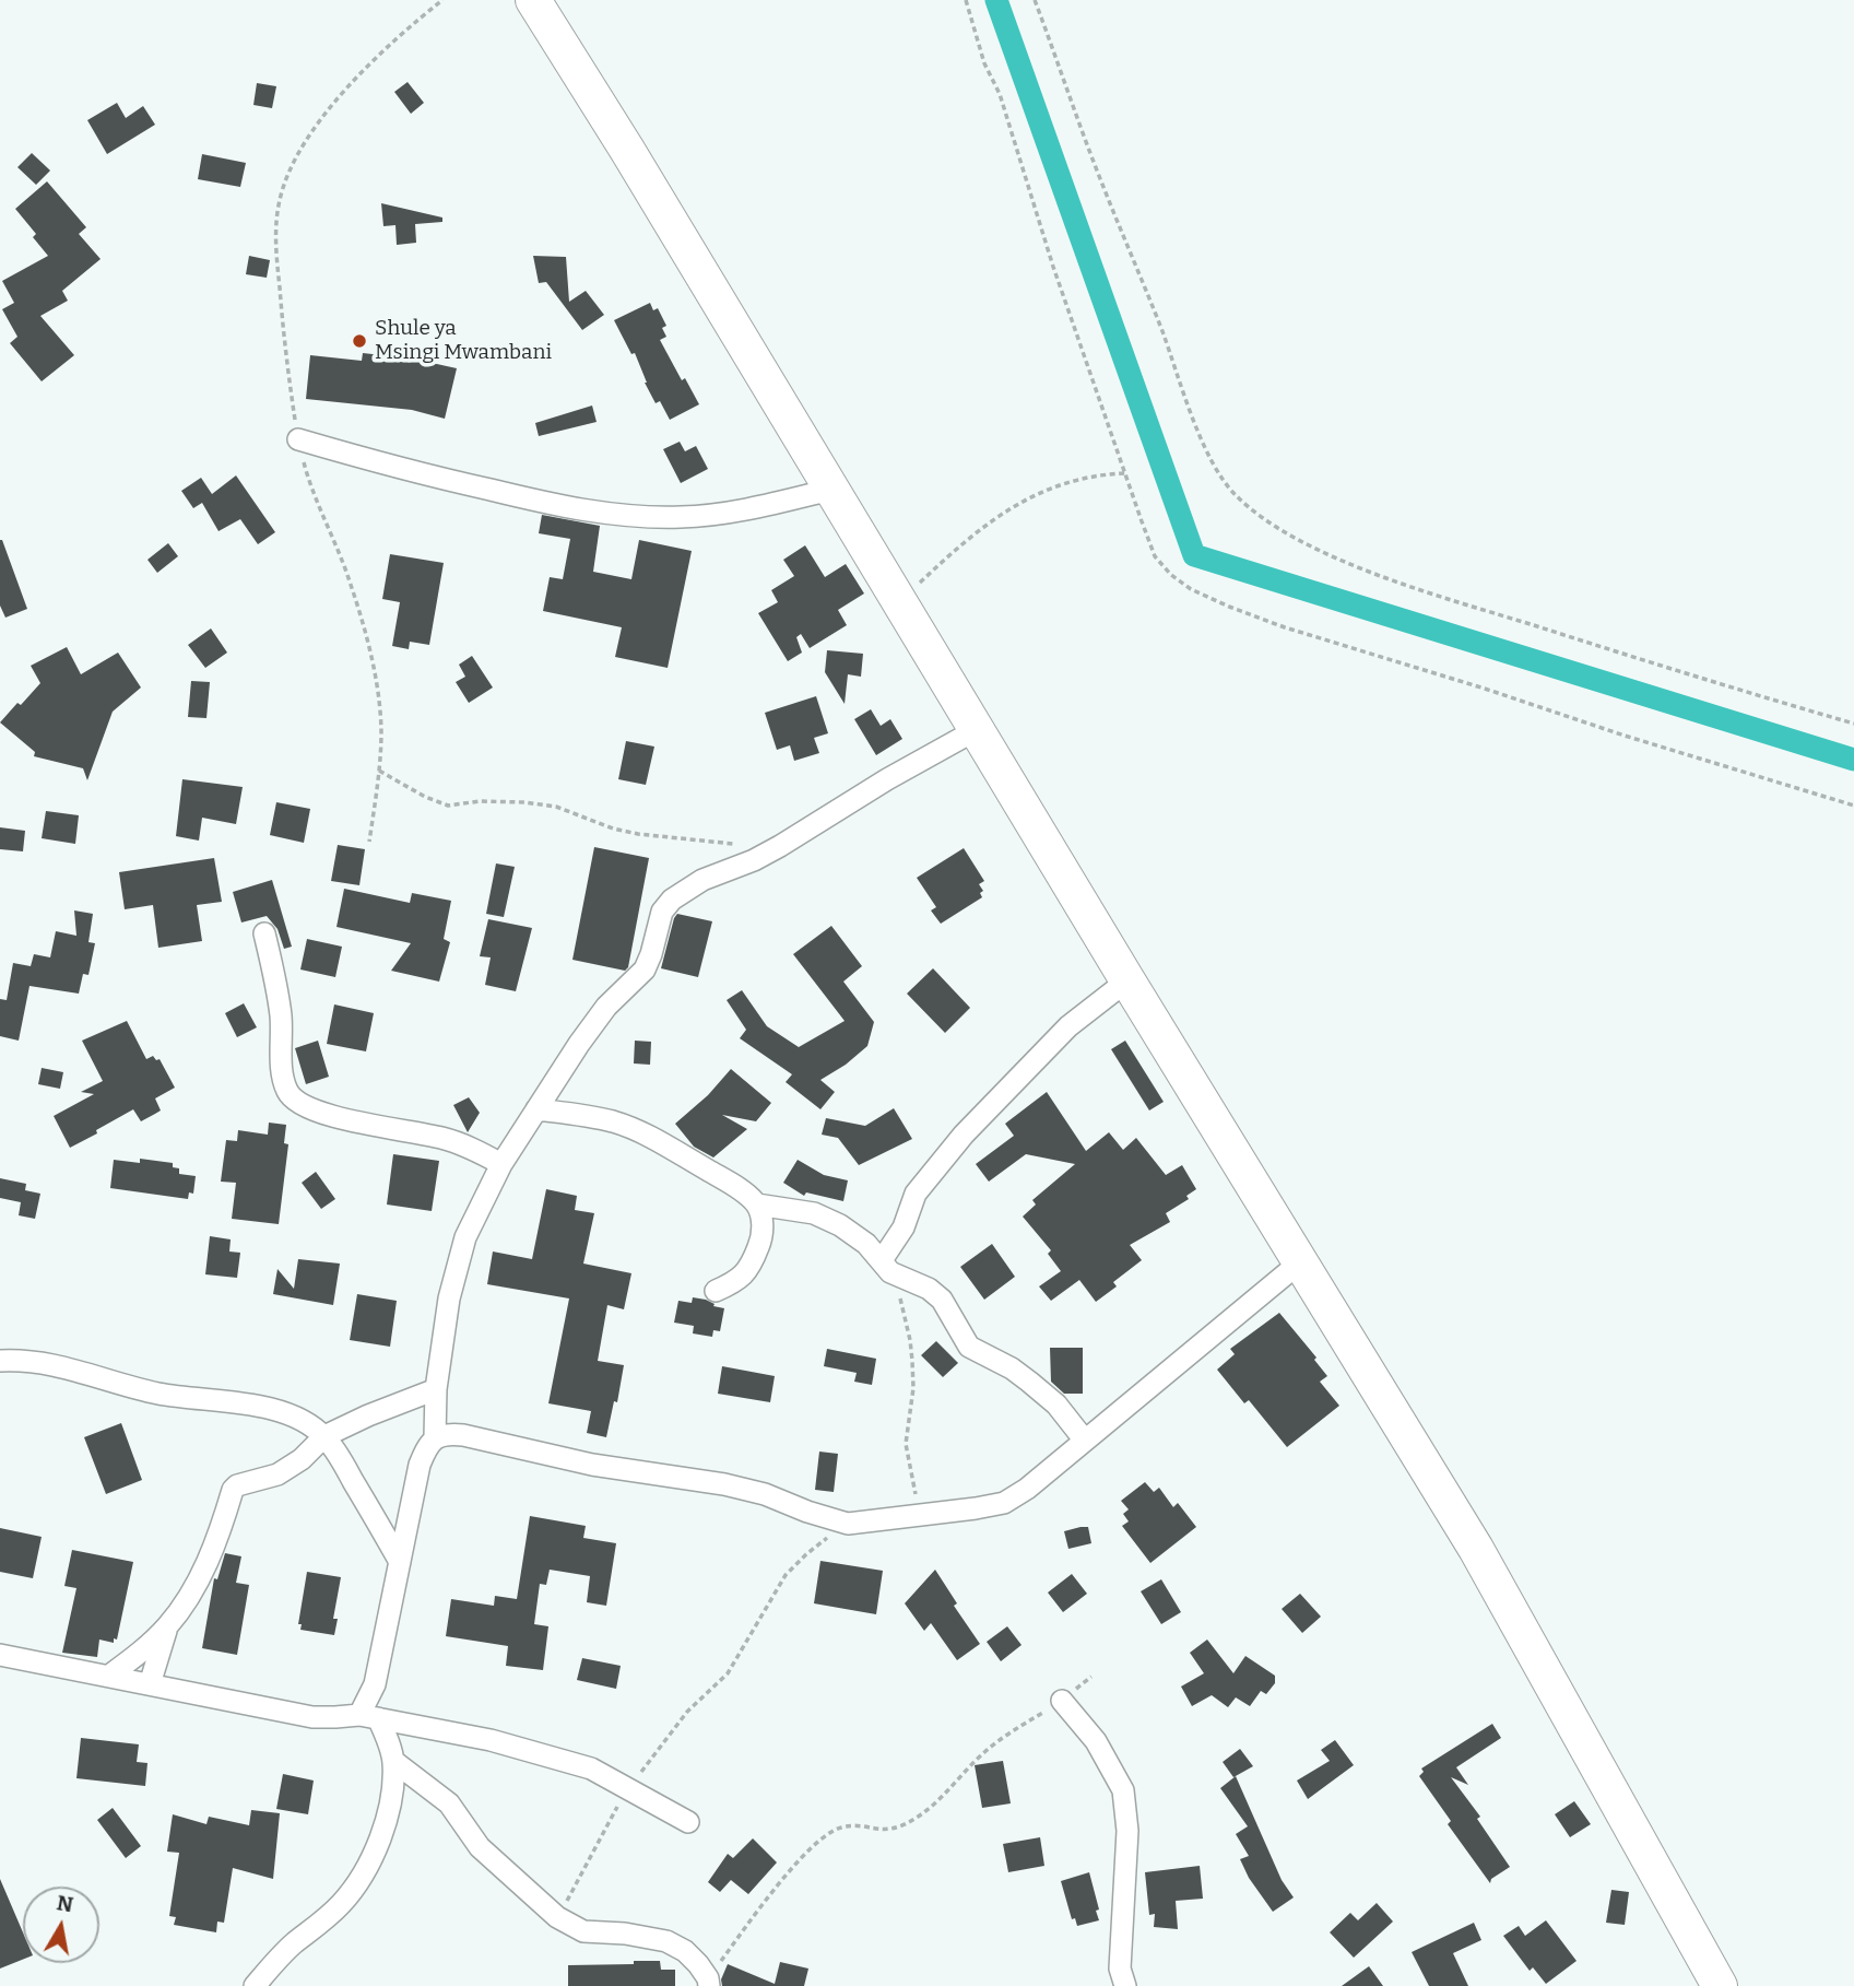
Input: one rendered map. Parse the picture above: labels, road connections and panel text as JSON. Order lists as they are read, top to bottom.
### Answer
{
  "places": ["Shule ya Msingi Mwambani"],
  "north": "top"
}
